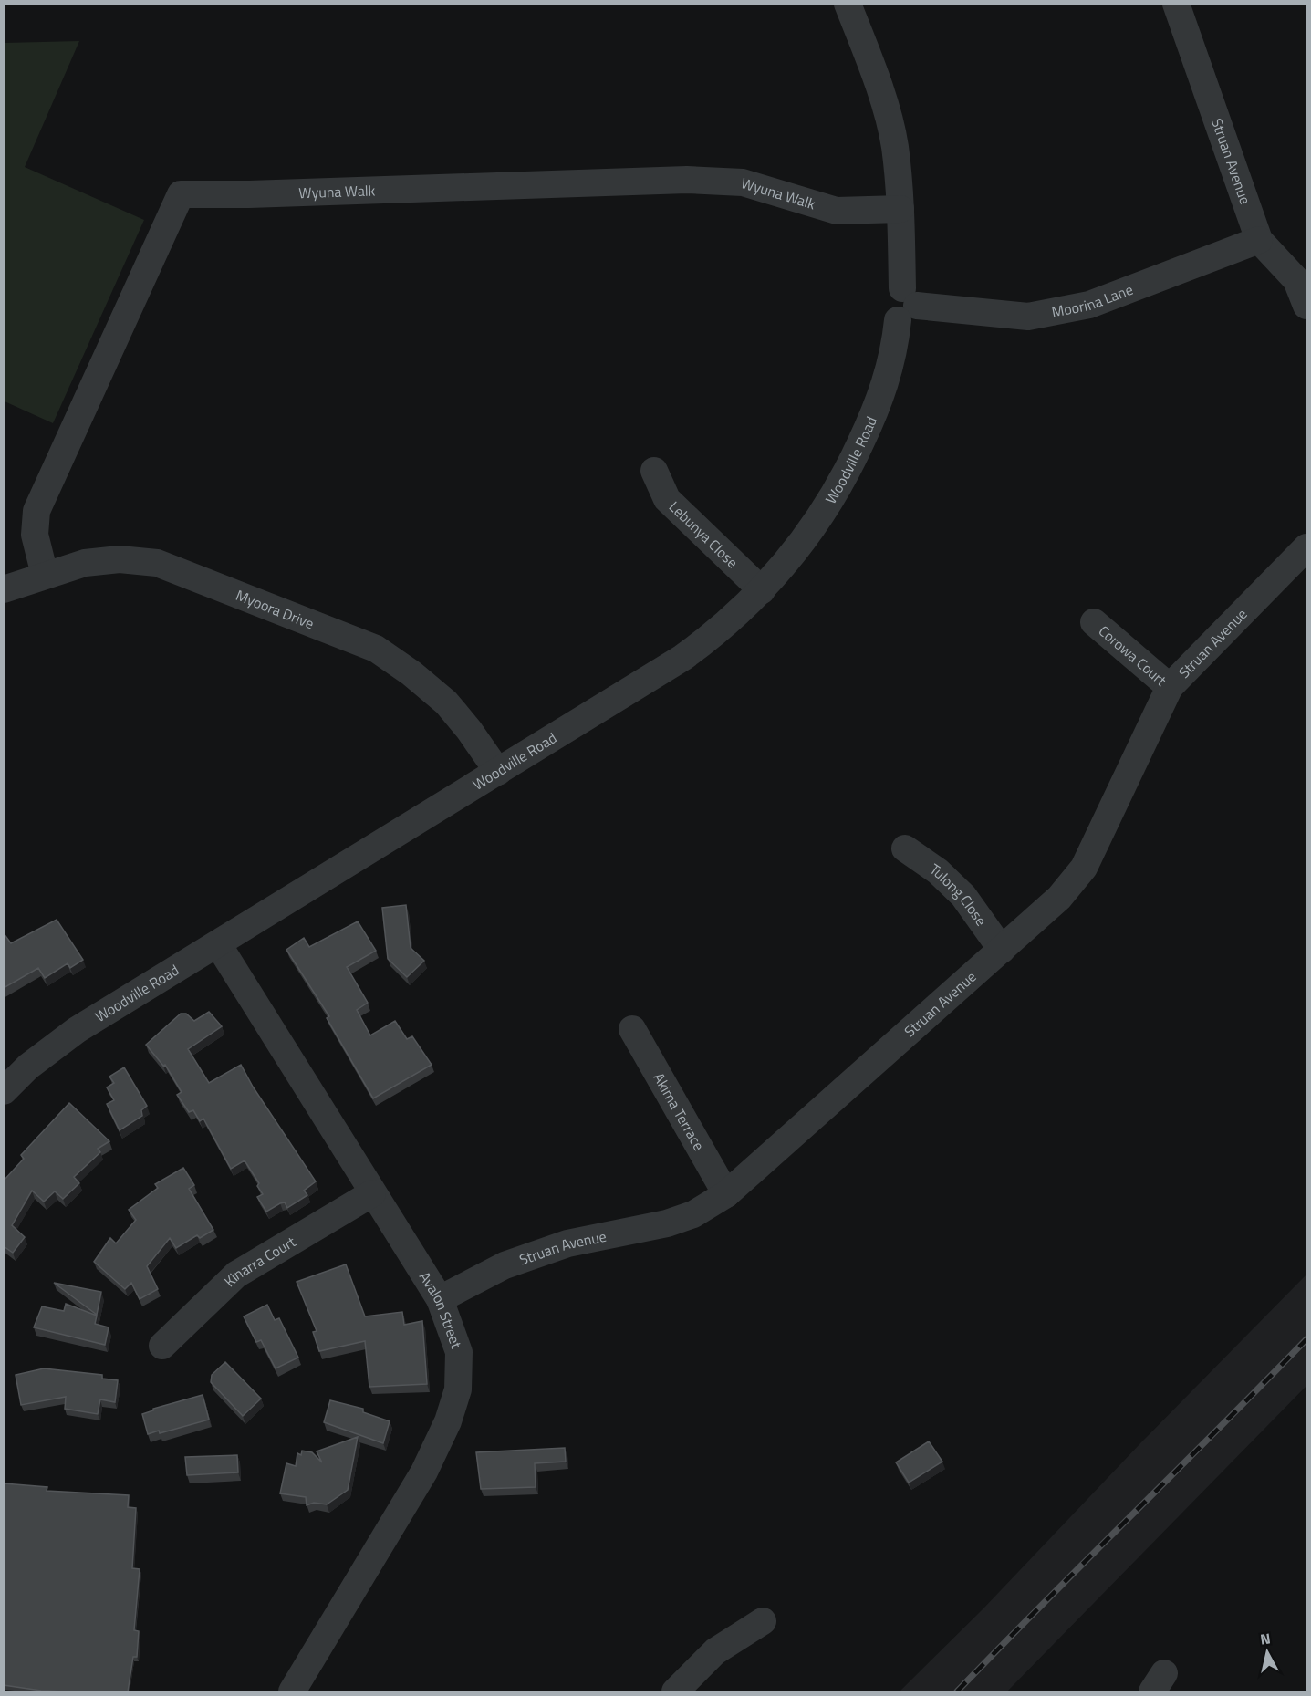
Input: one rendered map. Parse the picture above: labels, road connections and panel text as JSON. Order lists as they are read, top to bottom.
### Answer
{
  "streets": {
    "street": [
      "Struan Avenue",
      "Wyuna Walk",
      "Moorina Lane",
      "Woodville Road",
      "Lebunya Close",
      "Myoora Drive",
      "Corowa Court",
      "Tulong Close",
      "Akima Terrace",
      "Kinarra Court",
      "Avalon Street"
    ]
  },
  "crossings": [
    ["Struan Avenue", "Moorina Lane"],
    ["Struan Avenue", "Corowa Court"],
    ["Struan Avenue", "Tulong Close"],
    ["Struan Avenue", "Akima Terrace"],
    ["Struan Avenue", "Avalon Street"],
    ["Wyuna Walk", "Woodville Road"],
    ["Wyuna Walk", "Myoora Drive"],
    ["Moorina Lane", "Woodville Road"],
    ["Woodville Road", "Lebunya Close"],
    ["Woodville Road", "Myoora Drive"],
    ["Woodville Road", "Avalon Street"],
    ["Kinarra Court", "Avalon Street"]
  ],
  "north": "top"
}
